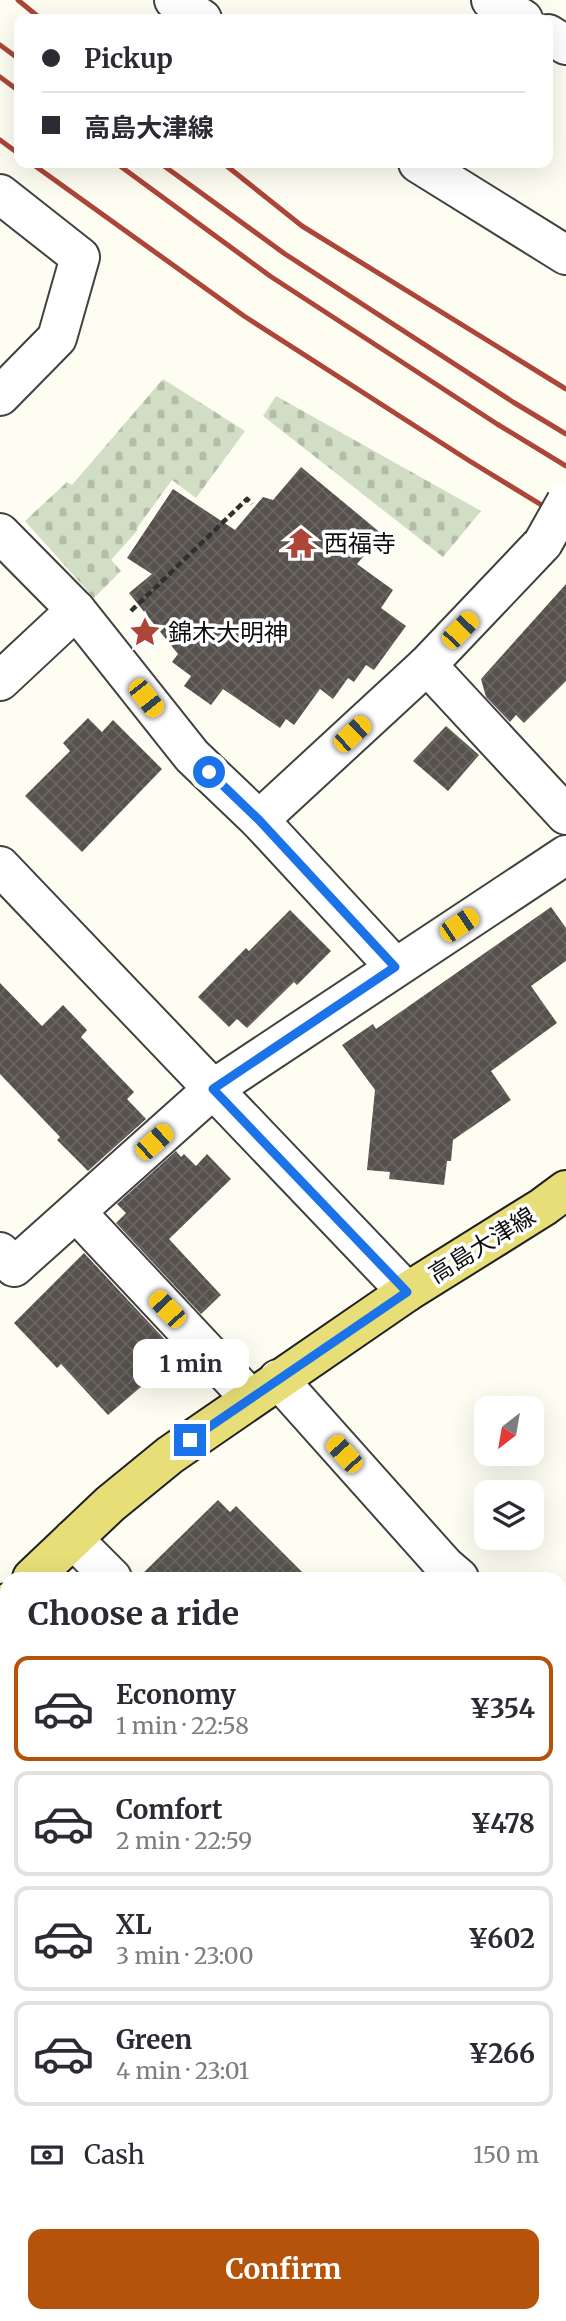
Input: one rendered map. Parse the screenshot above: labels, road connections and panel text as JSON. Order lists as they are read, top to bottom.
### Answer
{
  "streets": {
    "main road": ["高島大津線"]
  },
  "places": {
    "temple": ["西福寺"],
    "place": ["錦木大明神"]
  },
  "north": "bottom left",
  "page": {
    "banner": ["Pickup", "高島大津線"],
    "bubble": "1 min",
    "heading": "Choose a ride",
    "list": [
      {
        "name": "Economy",
        "note": "1 min · 22:58",
        "value": "¥354"
      },
      {
        "name": "Comfort",
        "note": "2 min · 22:59",
        "value": "¥478"
      },
      {
        "name": "XL",
        "note": "3 min · 23:00",
        "value": "¥602"
      },
      {
        "name": "Green",
        "note": "4 min · 23:01",
        "value": "¥266"
      }
    ],
    "pay": ["Cash", "150 m"],
    "buttons": "Confirm"
  }
}
